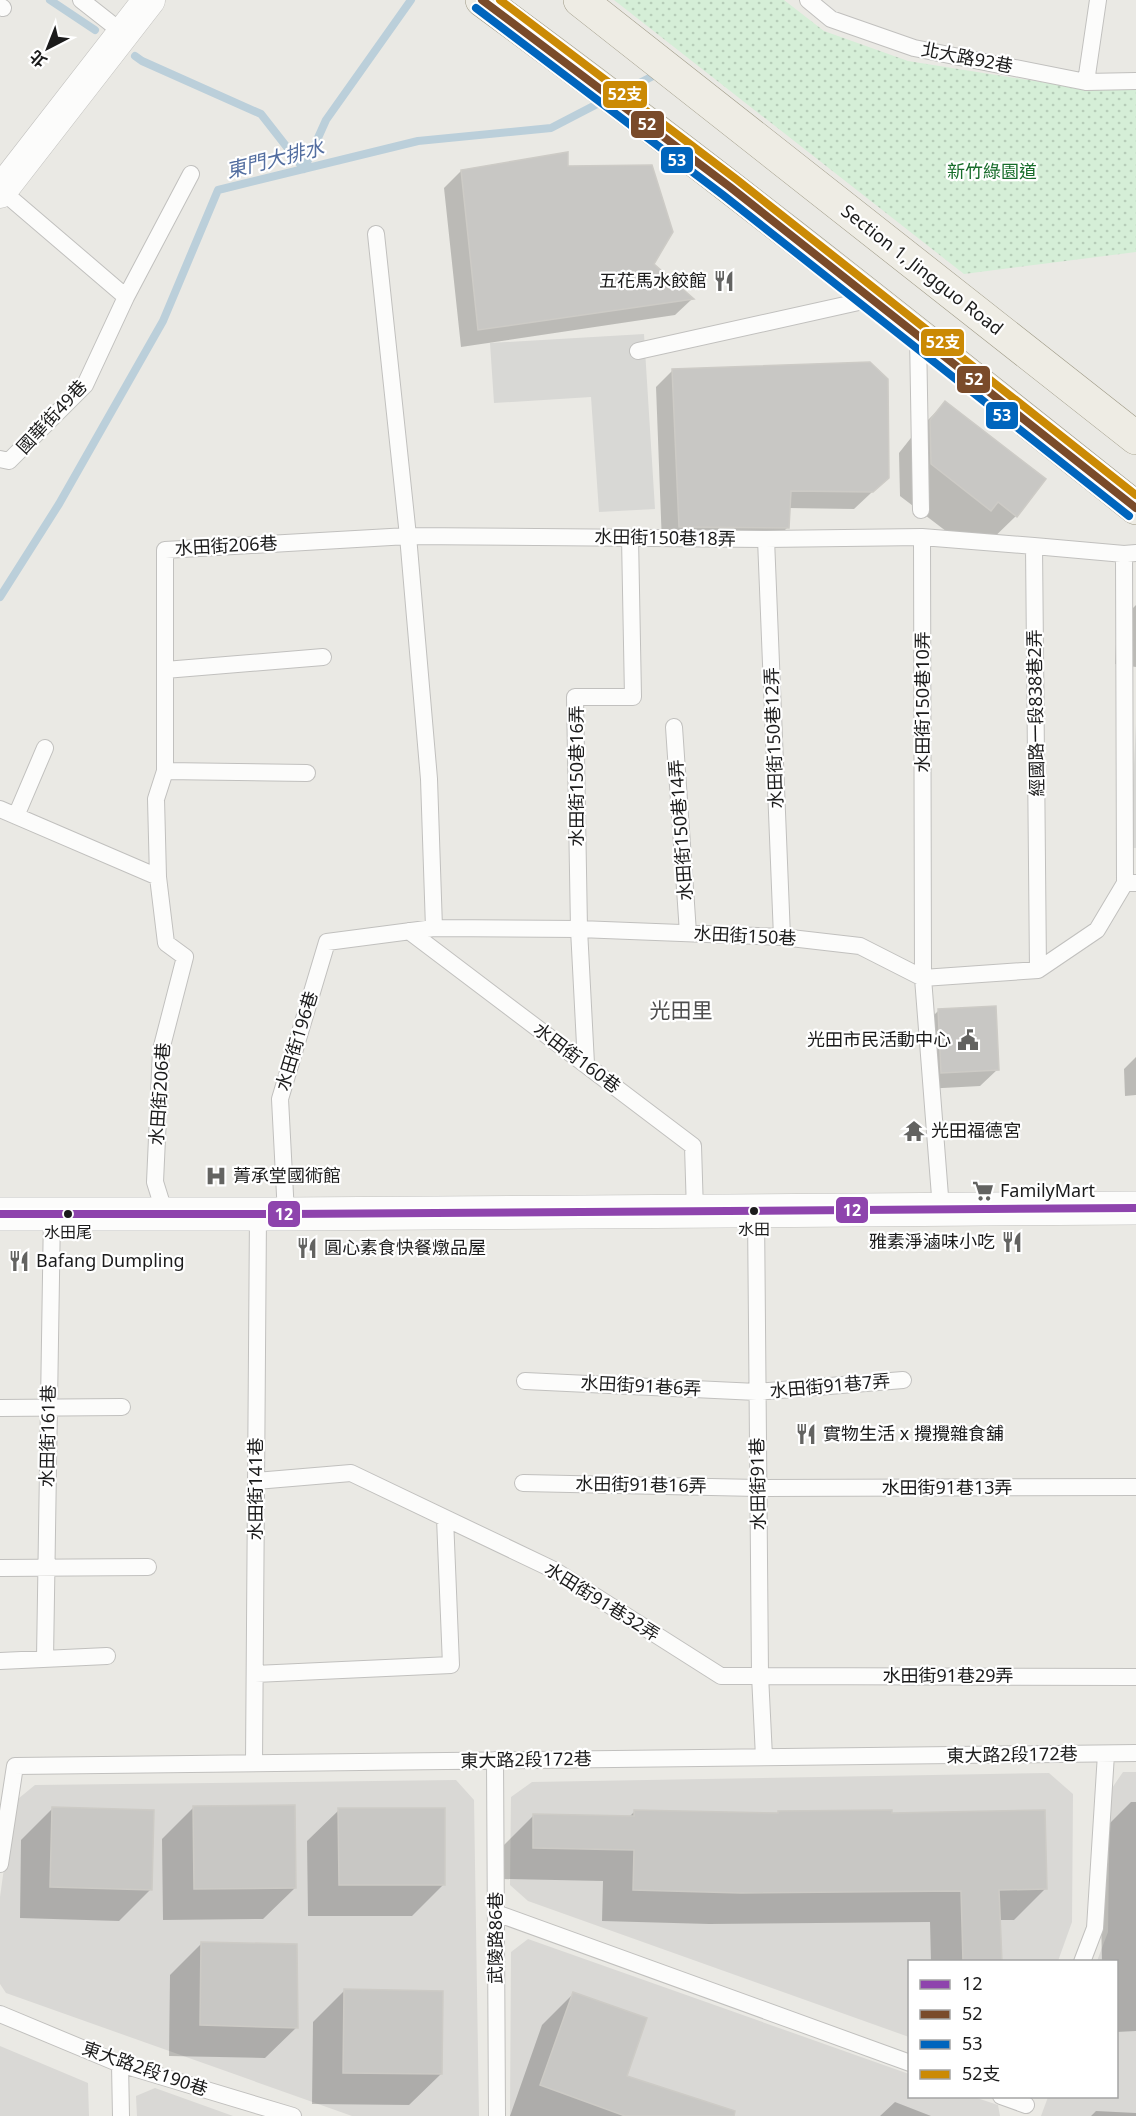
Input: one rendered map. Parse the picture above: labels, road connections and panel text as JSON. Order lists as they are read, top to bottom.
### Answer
{
  "streets": {
    "main road": ["Section 1, Jingguo Road"],
    "lane": [
      "北大路92巷",
      "國華街49巷",
      "水田街150巷18弄",
      "水田街206巷",
      "水田街150巷10弄",
      "經國路一段838巷2弄",
      "水田街150巷12弄",
      "水田街150巷16弄",
      "水田街150巷14弄",
      "水田街150巷",
      "水田街196巷",
      "水田街160巷",
      "水田街91巷6弄",
      "水田街91巷7弄",
      "水田街161巷",
      "水田街91巷",
      "水田街91巷16弄",
      "水田街91巷13弄",
      "水田街141巷",
      "水田街91巷32弄",
      "水田街91巷29弄",
      "東大路2段172巷",
      "武陵路86巷",
      "東大路2段190巷"
    ]
  },
  "crossings": [
    ["水田街150巷18弄", "水田街206巷"],
    ["水田街150巷18弄", "水田街150巷10弄"],
    ["水田街150巷18弄", "水田街150巷12弄"],
    ["水田街150巷18弄", "水田街150巷16弄"],
    ["水田街150巷10弄", "水田街150巷"],
    ["水田街150巷12弄", "水田街150巷"],
    ["水田街150巷16弄", "水田街150巷"],
    ["水田街150巷14弄", "水田街150巷"],
    ["水田街150巷", "水田街196巷"],
    ["水田街150巷", "水田街160巷"],
    ["水田街196巷", "水田街141巷"],
    ["水田街91巷6弄", "水田街91巷7弄"],
    ["水田街91巷6弄", "水田街91巷"],
    ["水田街91巷7弄", "水田街91巷"],
    ["水田街91巷", "水田街91巷16弄"],
    ["水田街91巷", "水田街91巷13弄"],
    ["水田街91巷", "水田街91巷32弄"],
    ["水田街91巷", "水田街91巷29弄"],
    ["水田街91巷", "東大路2段172巷"],
    ["水田街91巷16弄", "水田街91巷13弄"],
    ["水田街141巷", "水田街91巷32弄"],
    ["水田街141巷", "東大路2段172巷"],
    ["水田街91巷32弄", "水田街91巷29弄"],
    ["東大路2段172巷", "武陵路86巷"]
  ],
  "districts": ["光田里"],
  "water": ["東門大排水"],
  "parks": ["新竹綠園道"],
  "places": {
    "restaurant": [
      "五花馬水餃館",
      "雅素淨滷味小吃",
      "圓心素食快餐燉品屋",
      "Bafang Dumpling",
      "實物生活 x 攪攪雜食舖"
    ],
    "public building": ["光田市民活動中心"],
    "temple": ["光田福德宮"],
    "hospital": ["菁承堂國術館"],
    "supermarket": ["FamilyMart"],
    "other": ["水田", "水田尾"]
  },
  "lines": [
    "transit line 52",
    "transit line 52支",
    "transit line 53",
    "transit line 12"
  ],
  "legend": [
    "12",
    "52",
    "53",
    "52支"
  ],
  "north": "bottom left"
}
